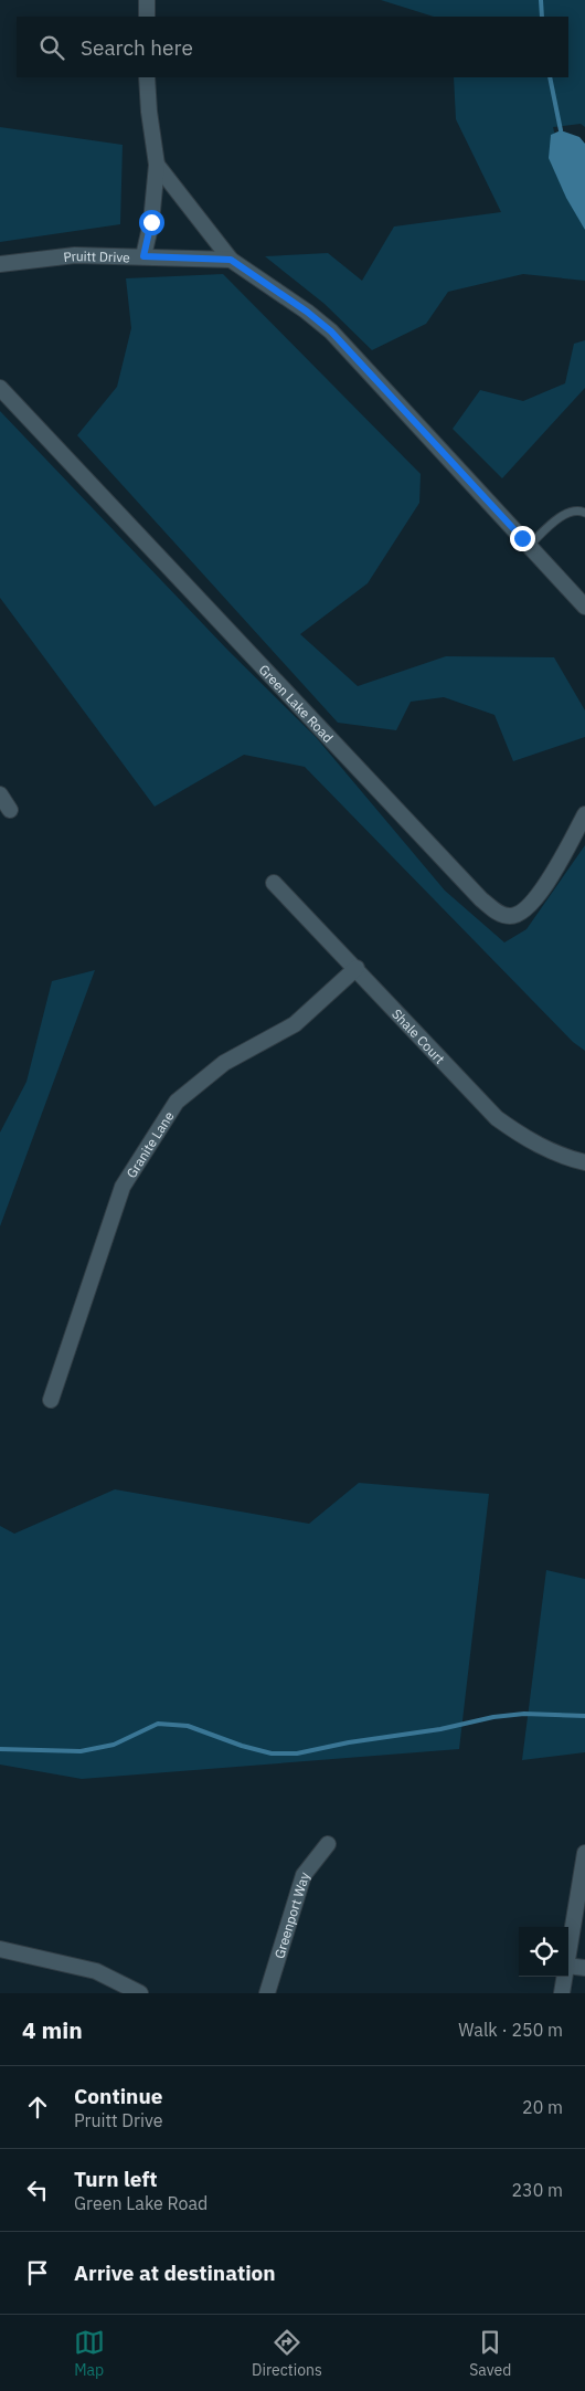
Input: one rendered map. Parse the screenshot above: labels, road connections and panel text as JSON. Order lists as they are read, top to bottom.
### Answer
{
  "streets": {
    "street": [
      "Pruitt Drive",
      "Green Lake Road",
      "Shale Court",
      "Granite Lane",
      "Greenport Way"
    ]
  },
  "crossings": [
    ["Shale Court", "Granite Lane"]
  ],
  "page": {
    "search": "Search here",
    "heading": ["4 min", "Walk · 250 m"],
    "list": [
      ["Continue", "Pruitt Drive", "20 m"],
      ["Turn left", "Green Lake Road", "230 m"],
      "Arrive at destination"
    ],
    "nav": ["Map", "Directions", "Saved"]
  }
}
